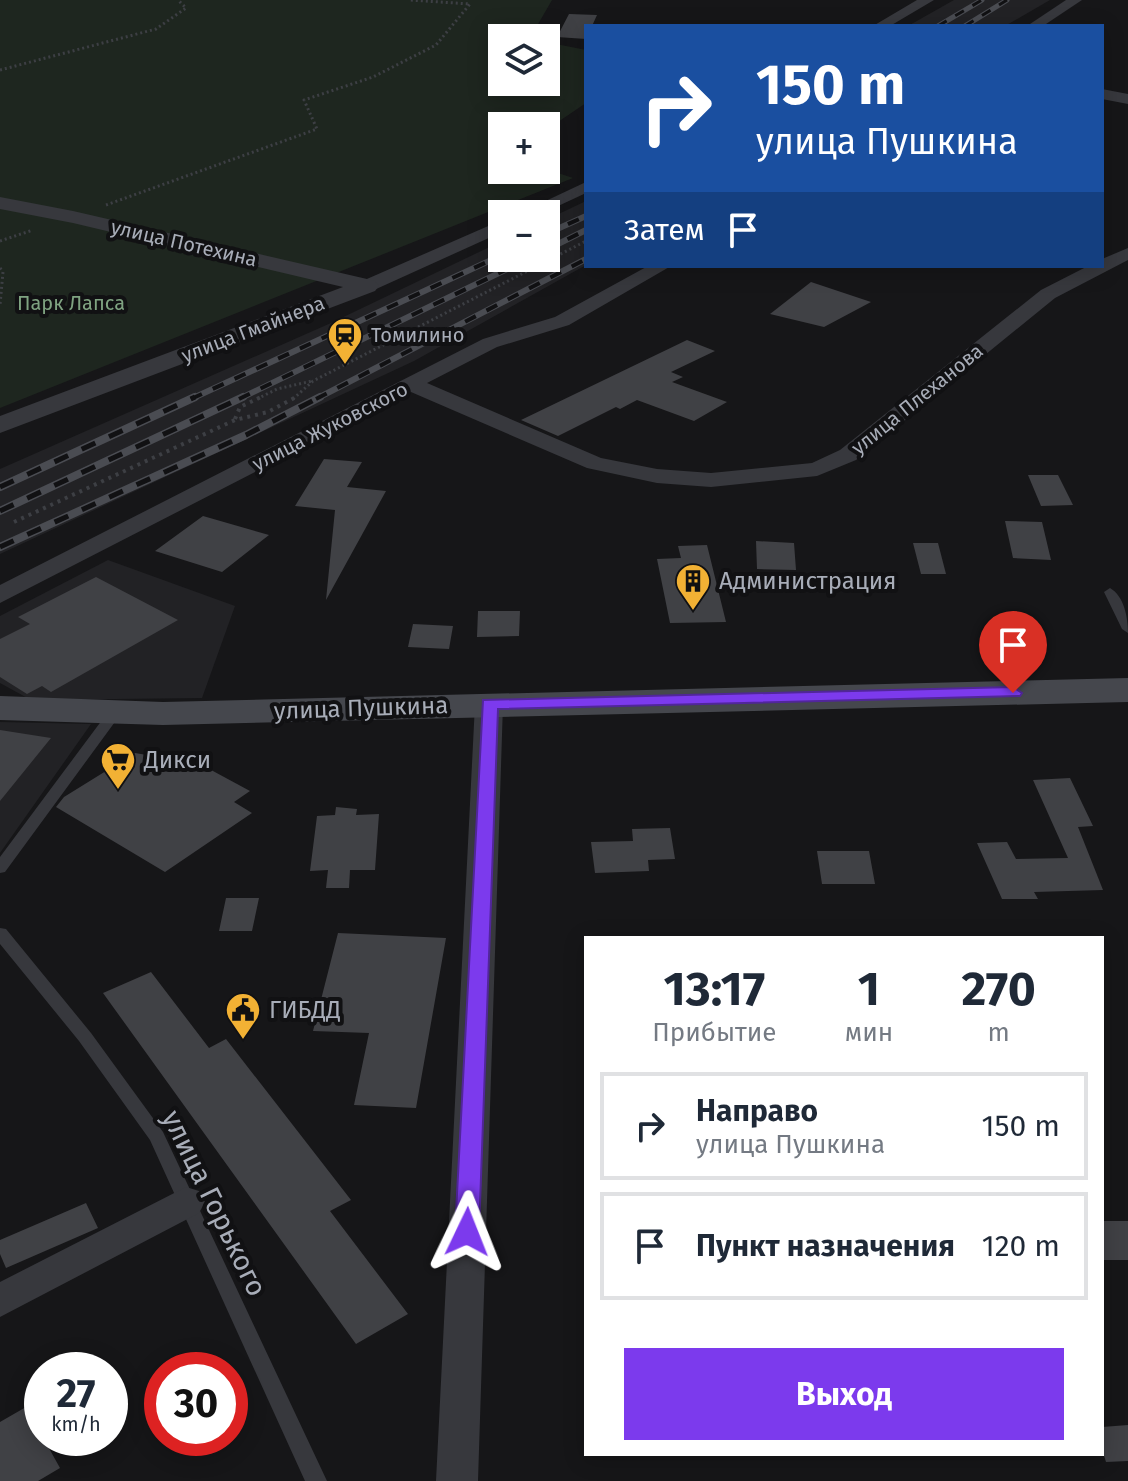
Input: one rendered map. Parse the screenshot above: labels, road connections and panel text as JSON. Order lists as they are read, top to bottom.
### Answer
{
  "streets": {
    "main road": ["улица Пушкина"],
    "street": [
      "улица Потехина",
      "улица Гмайнера",
      "улица Плеханова",
      "улица Жуковского"
    ],
    "lane": ["улица Горького"]
  },
  "crossings": [
    ["улица Потехина", "улица Гмайнера"],
    ["улица Плеханова", "улица Жуковского"]
  ],
  "parks": ["Парк Лапса"],
  "places": {
    "station": ["Томилино"],
    "building": ["Администрация"],
    "supermarket": ["Дикси"],
    "public building": ["ГИБДД"]
  },
  "page": {
    "map_buttons": ["+", "−"],
    "turn": ["150 m", "улица Пушкина"],
    "then": "Затем",
    "eta": [
      "13:17",
      "Прибытие",
      "1",
      "мин",
      "270",
      "m"
    ],
    "list": [
      {
        "name": "Направо",
        "note": "улица Пушкина",
        "value": "150 m"
      },
      {
        "name": "Пункт назначения",
        "value": "120 m"
      }
    ],
    "buttons": "Выход",
    "speed": "27 km/h",
    "limit": "30"
  }
}
